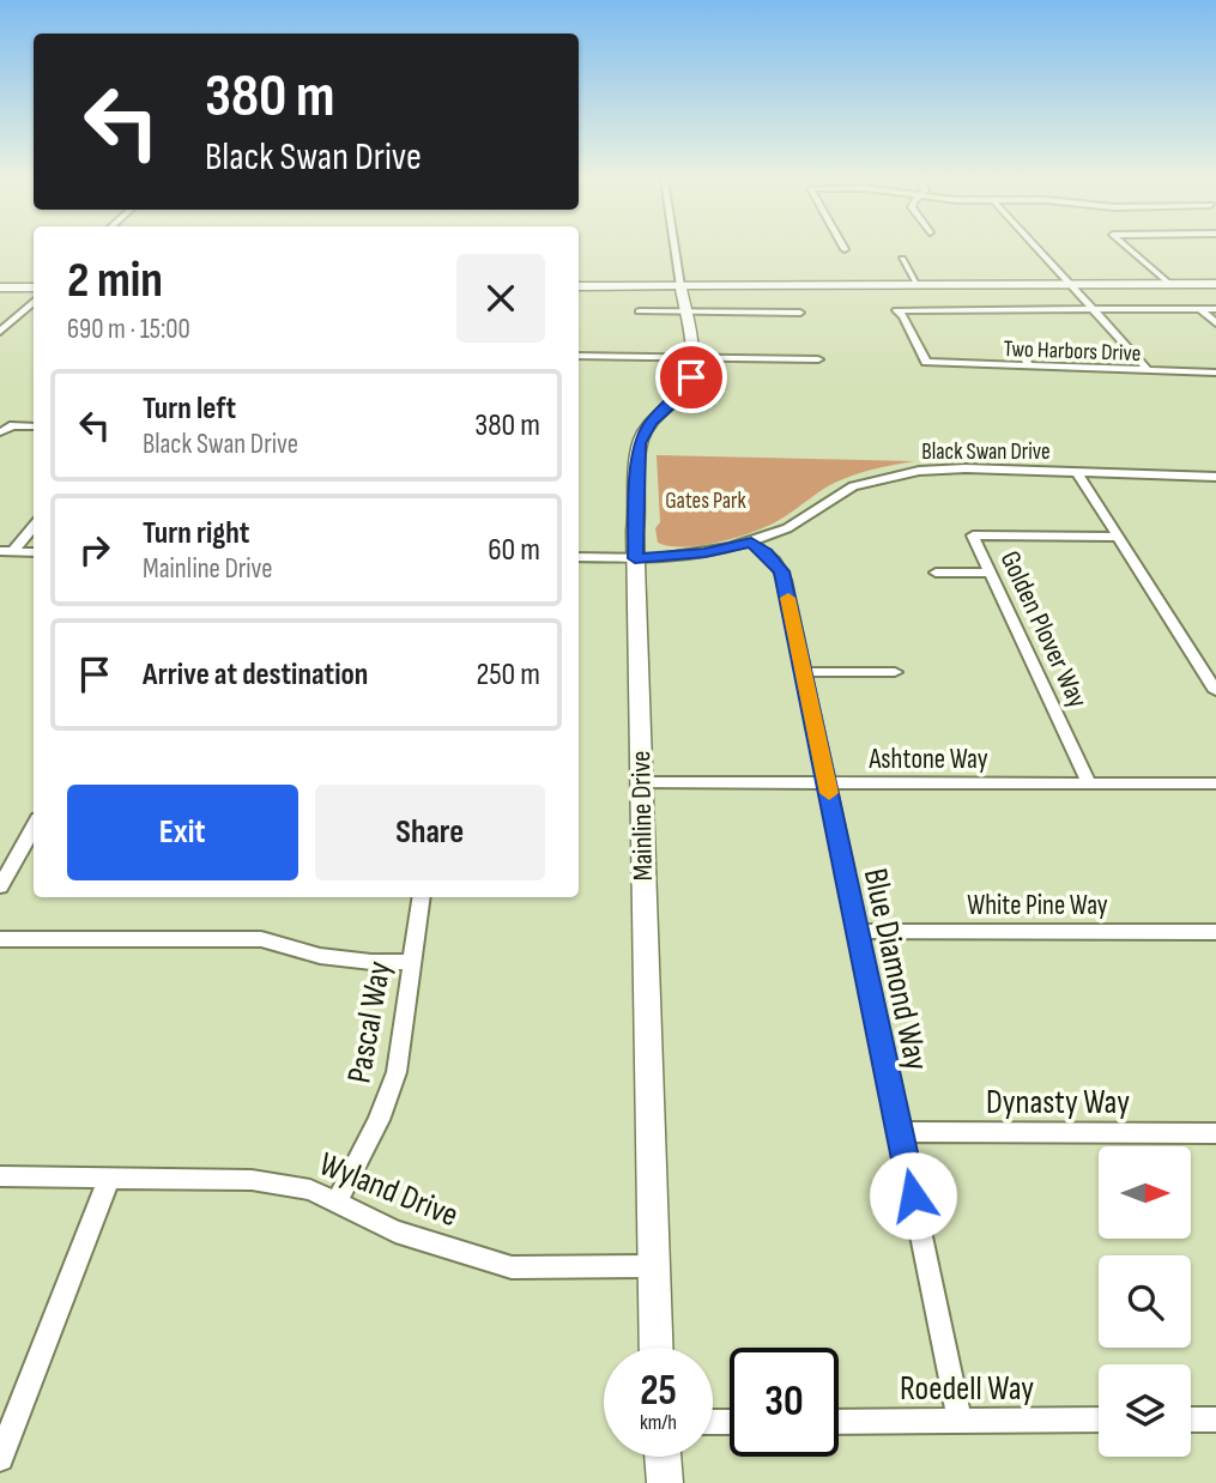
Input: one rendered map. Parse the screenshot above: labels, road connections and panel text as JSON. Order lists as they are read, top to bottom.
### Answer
{
  "streets": {
    "street": [
      "Two Harbors Drive",
      "Black Swan Drive",
      "Golden Plover Way",
      "Ashtone Way",
      "Mainline Drive",
      "White Pine Way",
      "Blue Diamond Way",
      "Pascal Way",
      "Dynasty Way",
      "Wyland Drive",
      "Roedell Way"
    ]
  },
  "crossings": [
    ["Black Swan Drive", "Mainline Drive"],
    ["Black Swan Drive", "Blue Diamond Way"],
    ["Golden Plover Way", "Ashtone Way"],
    ["Ashtone Way", "Mainline Drive"],
    ["Ashtone Way", "Blue Diamond Way"],
    ["Mainline Drive", "Wyland Drive"],
    ["White Pine Way", "Blue Diamond Way"],
    ["Blue Diamond Way", "Dynasty Way"],
    ["Blue Diamond Way", "Roedell Way"],
    ["Pascal Way", "Wyland Drive"]
  ],
  "parks": ["Gates Park"],
  "north": "right",
  "page": {
    "turn": ["380 m", "Black Swan Drive"],
    "heading": ["2 min", "690 m · 15:00"],
    "list": [
      {
        "name": "Turn left",
        "note": "Black Swan Drive",
        "value": "380 m"
      },
      {
        "name": "Turn right",
        "note": "Mainline Drive",
        "value": "60 m"
      },
      {
        "name": "Arrive at destination",
        "value": "250 m"
      }
    ],
    "buttons": ["Exit", "Share"],
    "speed": "25 km/h",
    "limit": "30"
  }
}
